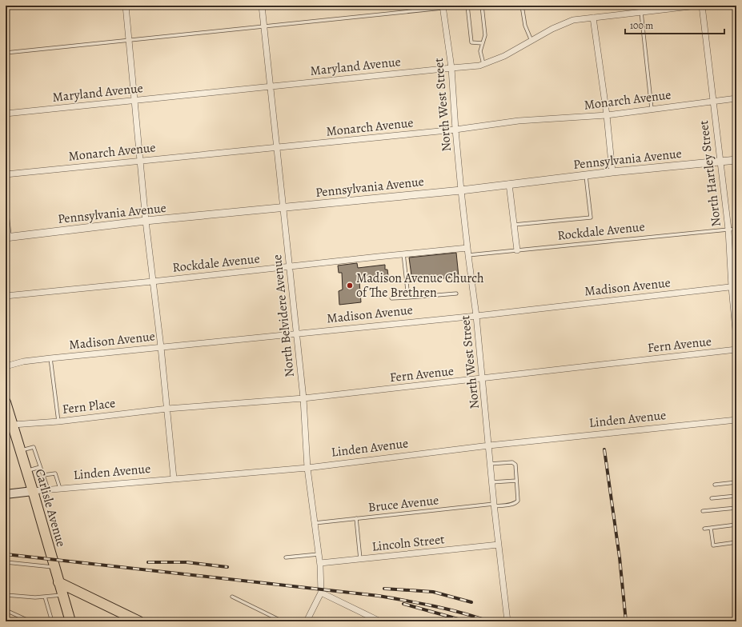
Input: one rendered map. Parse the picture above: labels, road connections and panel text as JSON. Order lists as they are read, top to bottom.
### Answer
{
  "streets": {
    "main road": ["Linden Avenue", "Carlisle Avenue"],
    "street": [
      "Maryland Avenue",
      "Monarch Avenue",
      "North West Street",
      "Pennsylvania Avenue",
      "North Hartley Street",
      "Rockdale Avenue",
      "Madison Avenue",
      "North Belvidere Avenue",
      "Fern Avenue",
      "Fern Place",
      "Lincoln Street"
    ],
    "lane": ["Bruce Avenue"]
  },
  "crossings": [
    ["Maryland Avenue", "North West Street"],
    ["Maryland Avenue", "North Belvidere Avenue"],
    ["Monarch Avenue", "North West Street"],
    ["Monarch Avenue", "North Hartley Street"],
    ["Monarch Avenue", "North Belvidere Avenue"],
    ["North West Street", "Pennsylvania Avenue"],
    ["North West Street", "Rockdale Avenue"],
    ["North West Street", "Madison Avenue"],
    ["North West Street", "Fern Avenue"],
    ["North West Street", "Linden Avenue"],
    ["North West Street", "Bruce Avenue"],
    ["North West Street", "Lincoln Street"],
    ["Pennsylvania Avenue", "North Hartley Street"],
    ["Pennsylvania Avenue", "North Belvidere Avenue"],
    ["North Hartley Street", "Rockdale Avenue"],
    ["North Hartley Street", "Madison Avenue"],
    ["Rockdale Avenue", "North Belvidere Avenue"],
    ["Madison Avenue", "North Belvidere Avenue"],
    ["North Belvidere Avenue", "Fern Avenue"],
    ["North Belvidere Avenue", "Linden Avenue"],
    ["North Belvidere Avenue", "Bruce Avenue"],
    ["North Belvidere Avenue", "Lincoln Street"],
    ["Fern Avenue", "Fern Place"],
    ["Fern Place", "Carlisle Avenue"],
    ["Linden Avenue", "Carlisle Avenue"]
  ],
  "places": ["Madison Avenue Church of The Brethren"],
  "scale_bar": "100 m"
}
